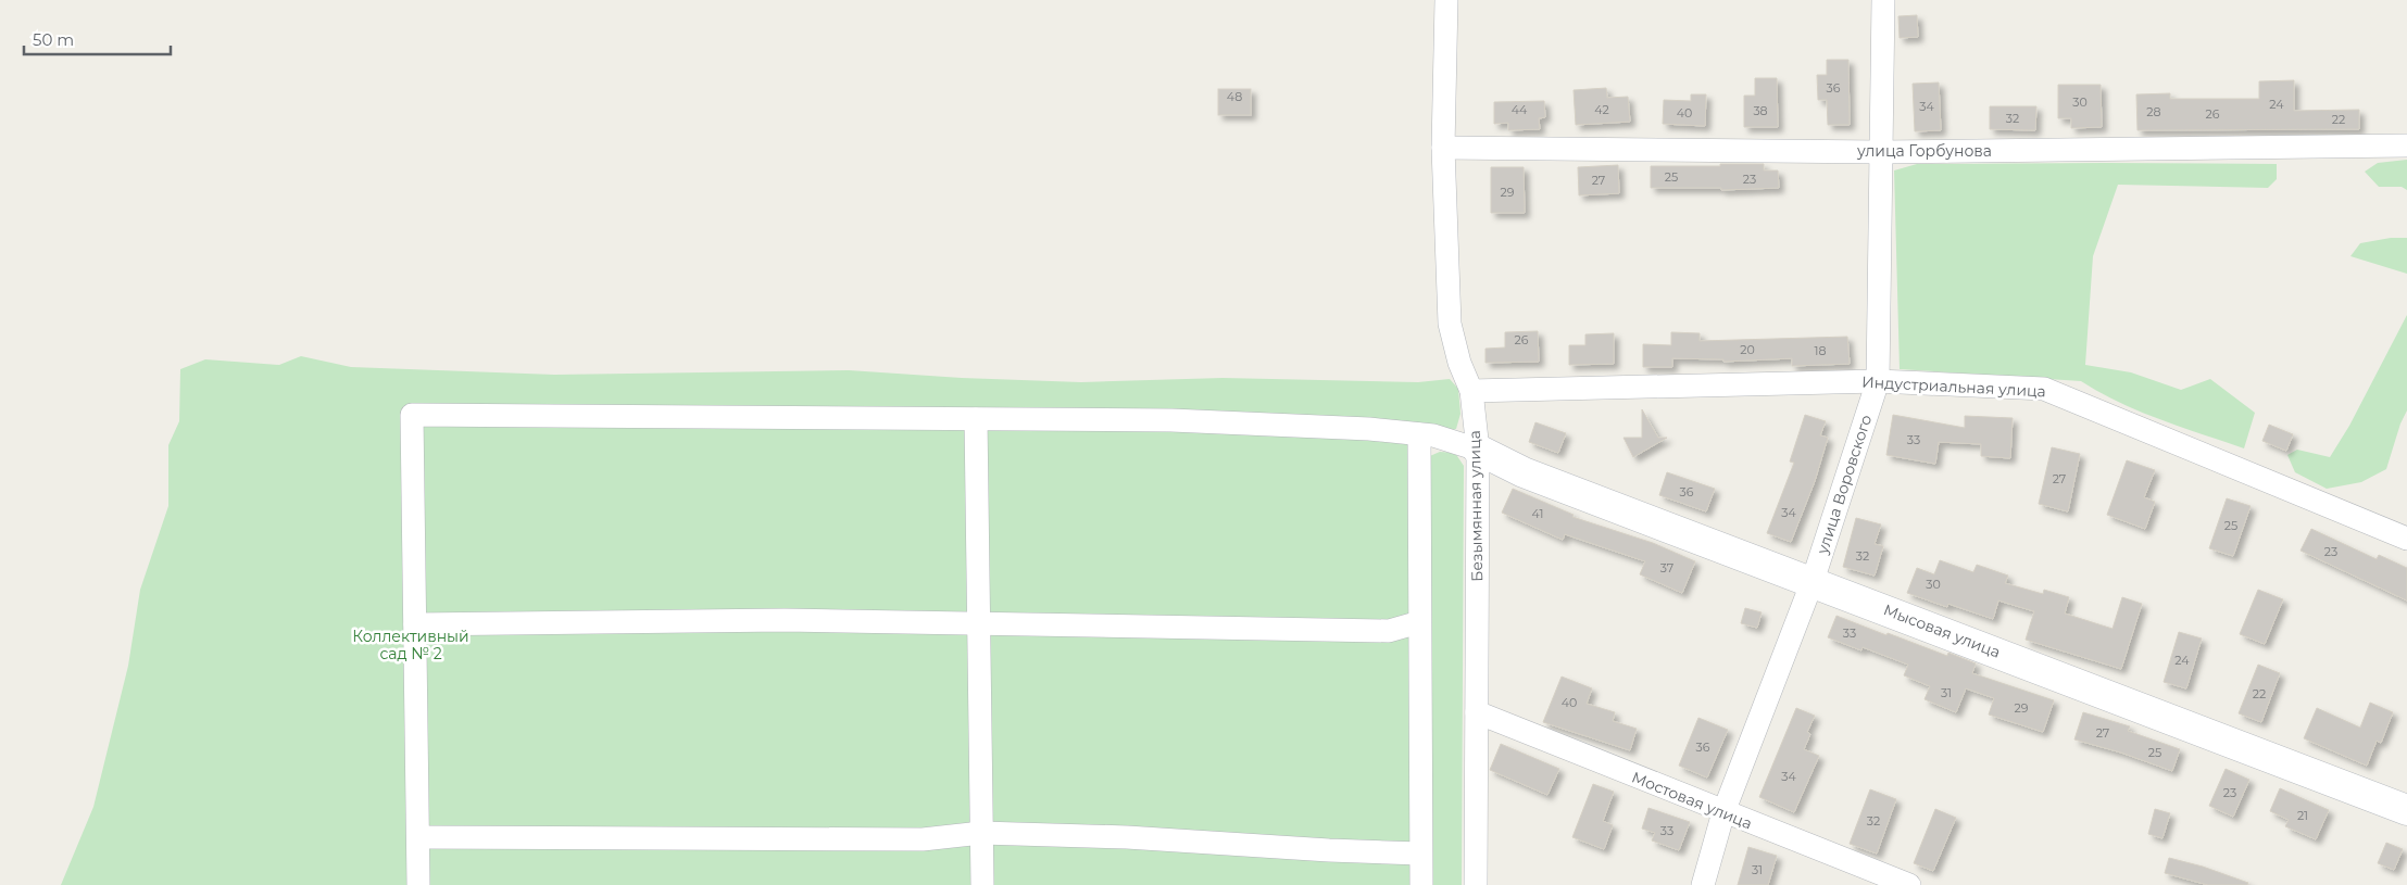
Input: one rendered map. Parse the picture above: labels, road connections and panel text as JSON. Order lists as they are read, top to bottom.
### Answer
{
  "streets": {
    "street": [
      "улица Горбунова",
      "Индустриальная улица",
      "улица Воровского",
      "Безымянная улица",
      "Мысовая улица",
      "Мостовая улица"
    ]
  },
  "crossings": [
    ["улица Горбунова", "улица Воровского"],
    ["улица Горбунова", "Безымянная улица"],
    ["Индустриальная улица", "улица Воровского"],
    ["Индустриальная улица", "Безымянная улица"],
    ["улица Воровского", "Мысовая улица"],
    ["улица Воровского", "Мостовая улица"],
    ["Безымянная улица", "Мысовая улица"],
    ["Безымянная улица", "Мостовая улица"]
  ],
  "parks": ["Коллективный сад № 2"],
  "house_numbers": [
    "36",
    "48",
    "30",
    "24",
    "34",
    "44",
    "42",
    "38",
    "28",
    "40",
    "26",
    "32",
    "22",
    "25",
    "23",
    "27",
    "29",
    "26",
    "20",
    "18",
    "33",
    "27",
    "36",
    "34",
    "41",
    "25",
    "23",
    "32",
    "37",
    "30",
    "33",
    "24",
    "31",
    "22",
    "40",
    "29",
    "27",
    "36",
    "25",
    "34",
    "23",
    "21",
    "32",
    "33",
    "31"
  ],
  "scale_bar": "50 m"
}
